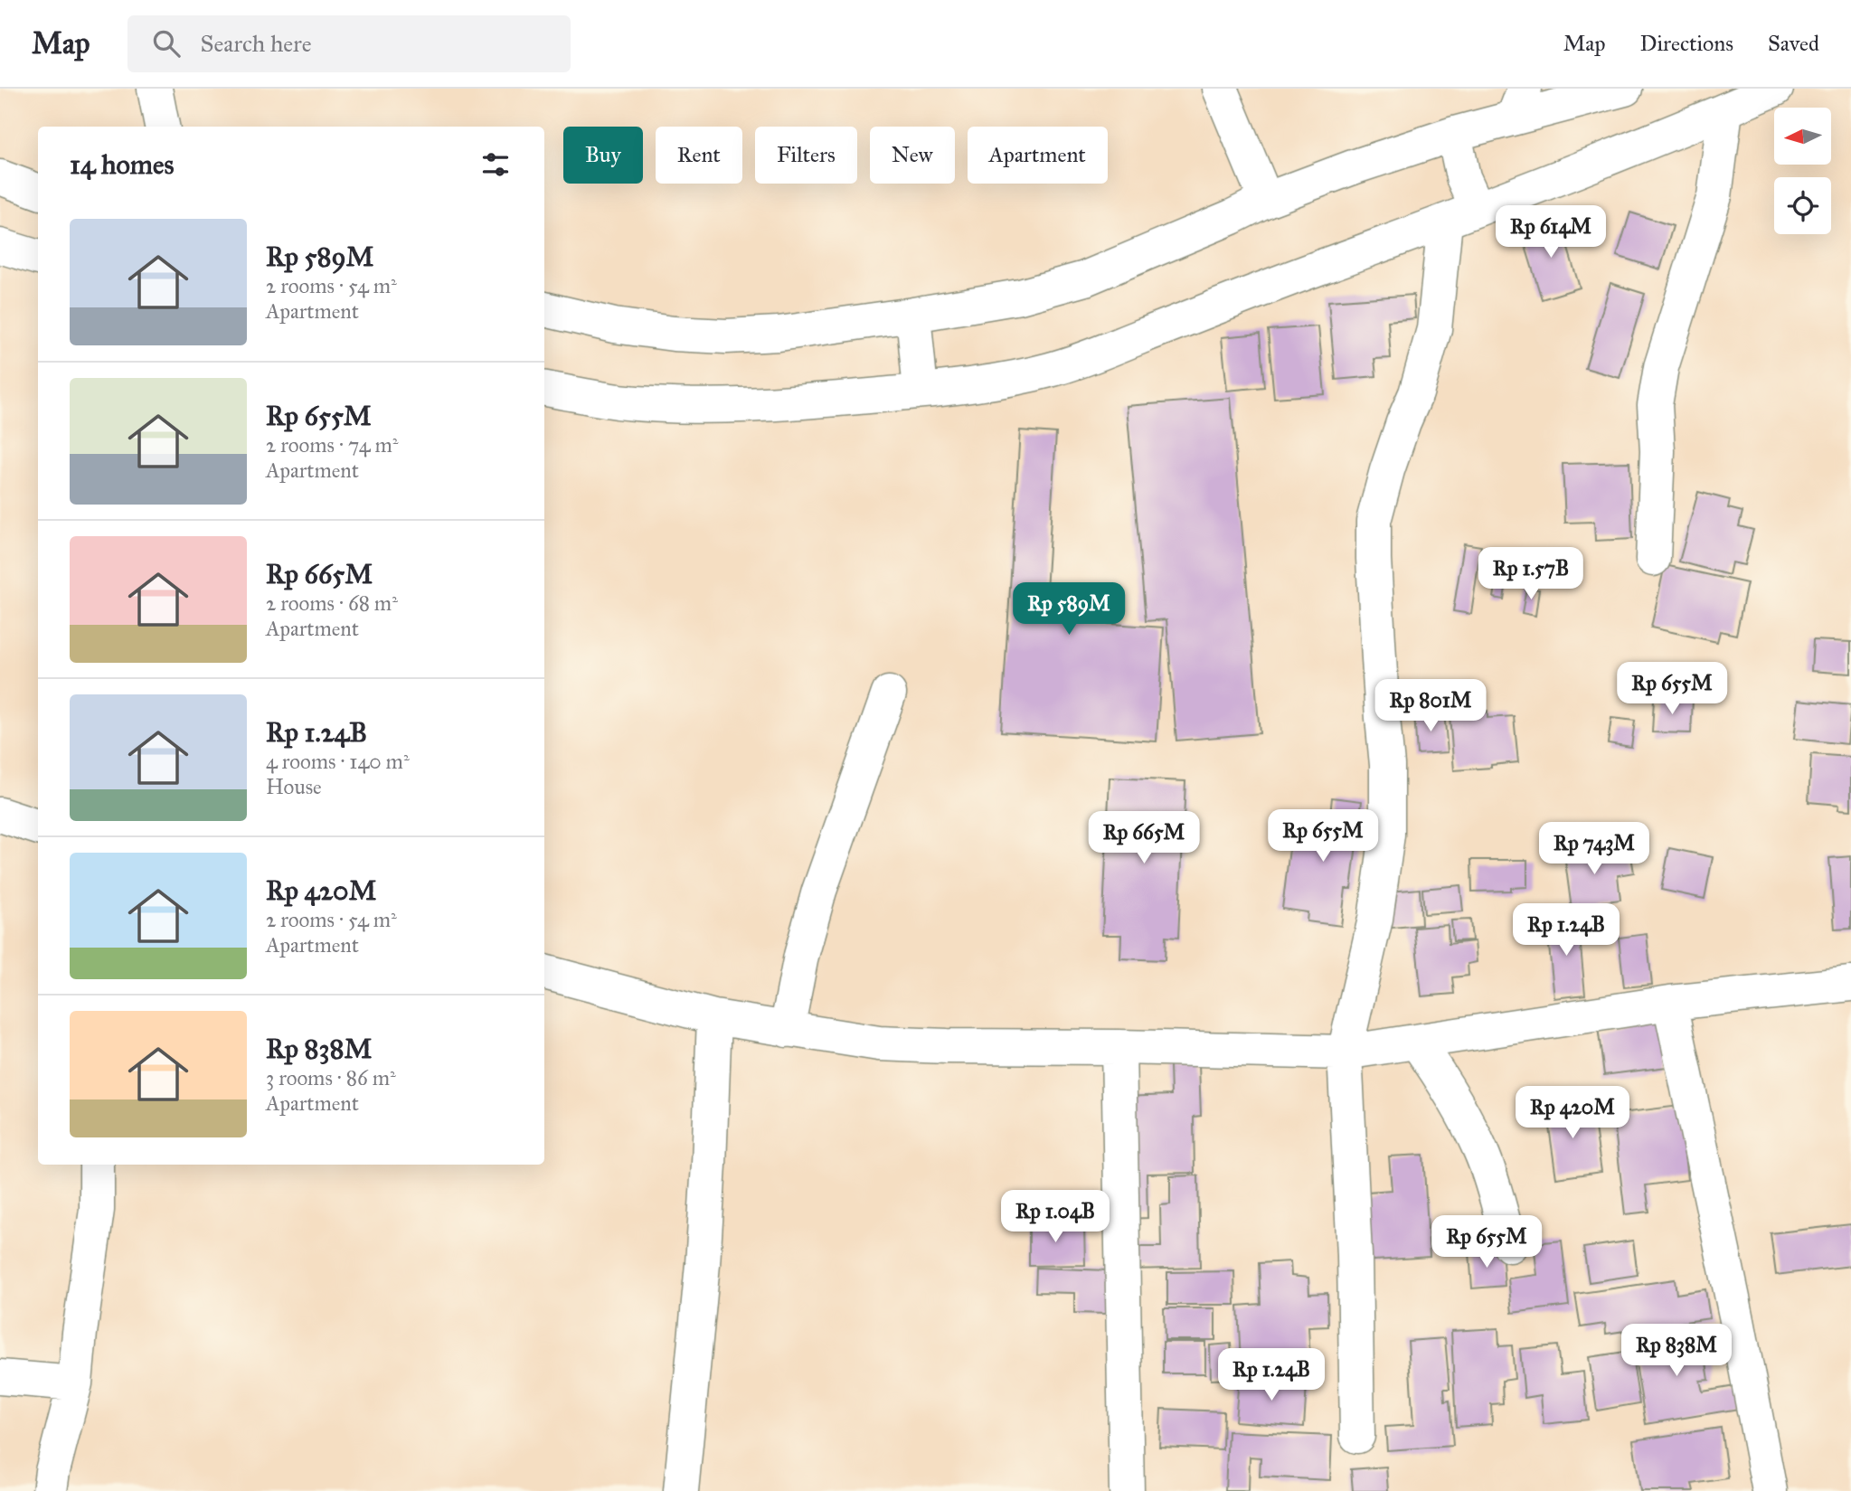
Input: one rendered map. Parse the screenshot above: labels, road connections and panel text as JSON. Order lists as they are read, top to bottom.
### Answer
{
  "north": "left",
  "page": {
    "header": "Map",
    "search": "Search here",
    "nav": ["Map", "Directions", "Saved"],
    "chip": [
      "Buy",
      "Rent",
      "Filters",
      "New",
      "Apartment"
    ],
    "heading": "14 homes",
    "list": [
      {
        "name": "Rp 589M",
        "note": "2 rooms · 54 m² · Apartment"
      },
      {
        "name": "Rp 655M",
        "note": "2 rooms · 74 m² · Apartment"
      },
      {
        "name": "Rp 665M",
        "note": "2 rooms · 68 m² · Apartment"
      },
      {
        "name": "Rp 1.24B",
        "note": "4 rooms · 140 m² · House"
      },
      {
        "name": "Rp 420M",
        "note": "2 rooms · 54 m² · Apartment"
      },
      {
        "name": "Rp 838M",
        "note": "3 rooms · 86 m² · Apartment"
      }
    ],
    "price": [
      "Rp 614M",
      "Rp 1.57B",
      "Rp 589M",
      "Rp 655M",
      "Rp 801M",
      "Rp 655M",
      "Rp 665M",
      "Rp 743M",
      "Rp 1.24B",
      "Rp 420M",
      "Rp 1.04B",
      "Rp 655M",
      "Rp 838M",
      "Rp 1.24B"
    ]
  }
}
